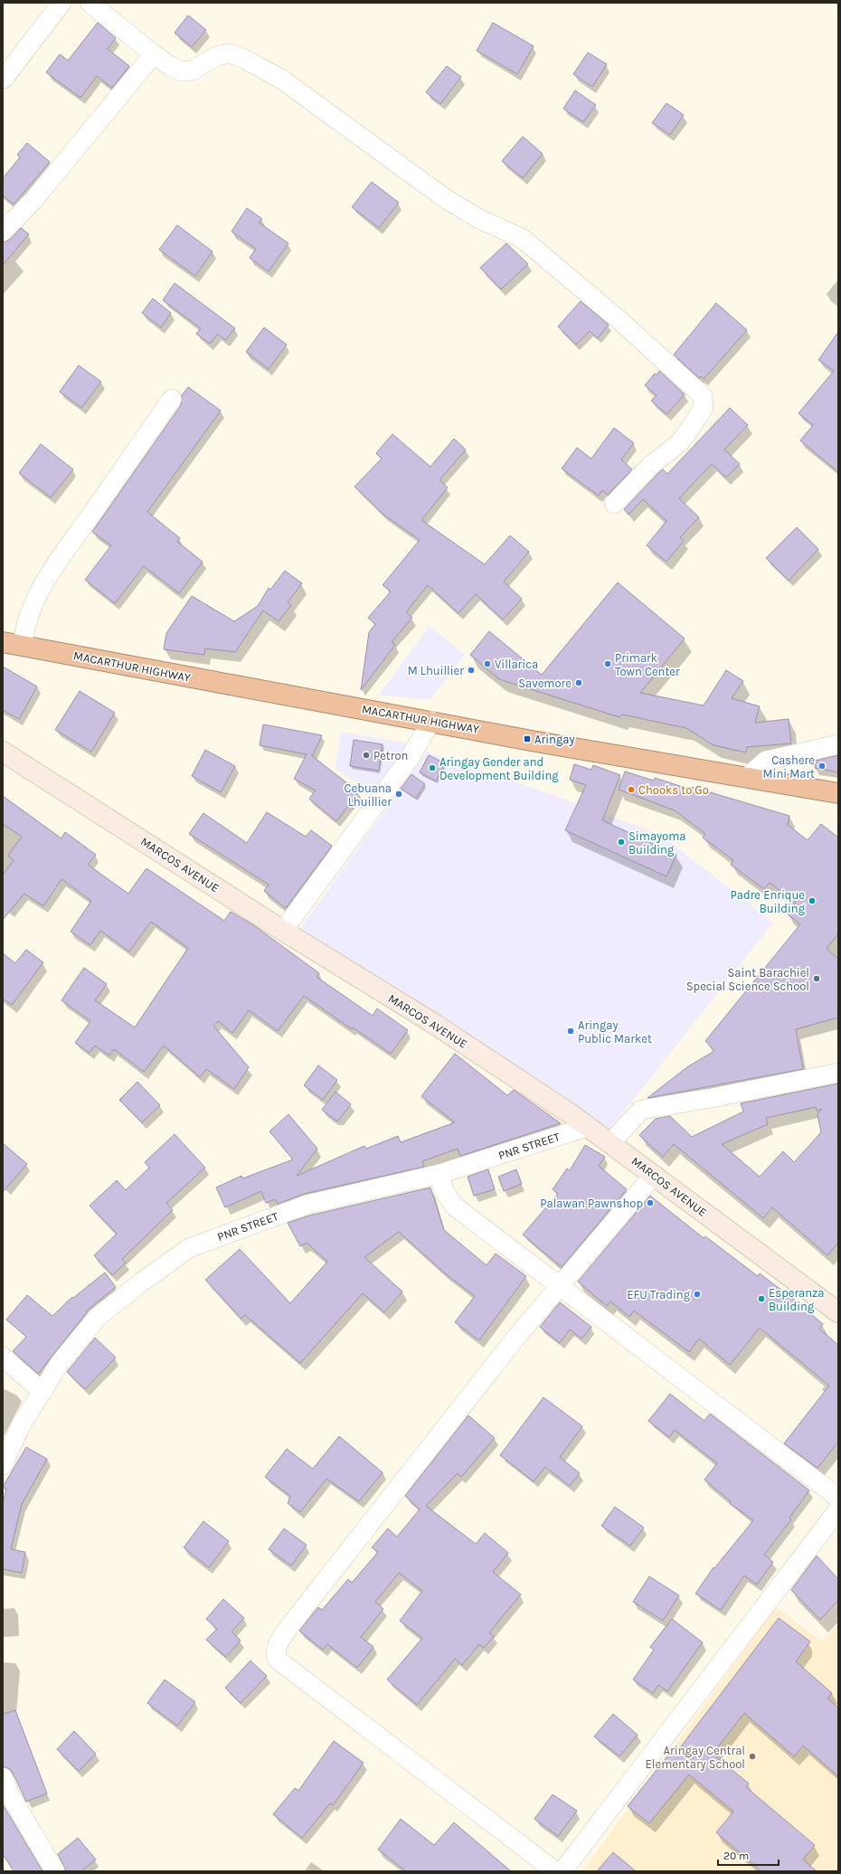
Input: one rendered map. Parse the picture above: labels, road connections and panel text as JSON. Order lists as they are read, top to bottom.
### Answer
{
  "streets": {
    "highway": ["MACARTHUR HIGHWAY"],
    "street": ["MARCOS AVENUE", "PNR STREET"]
  },
  "crossings": [
    ["MARCOS AVENUE", "PNR STREET"]
  ],
  "places": {
    "other": [
      "Villarica",
      "Primark Town Center",
      "M Lhuillier",
      "Savemore",
      "Petron",
      "Cashere Mini Mart",
      "Aringay Gender and Development Building",
      "Chooks to Go",
      "Cebuana Lhuillier",
      "Simayoma Building",
      "Padre Enrique Building",
      "Saint Barachiel Special Science School",
      "Aringay Public Market",
      "Palawan Pawnshop",
      "EFU Trading",
      "Esperanza Building",
      "Aringay Central Elementary School"
    ],
    "transit": ["Aringay"]
  },
  "scale_bar": "20 m"
}
